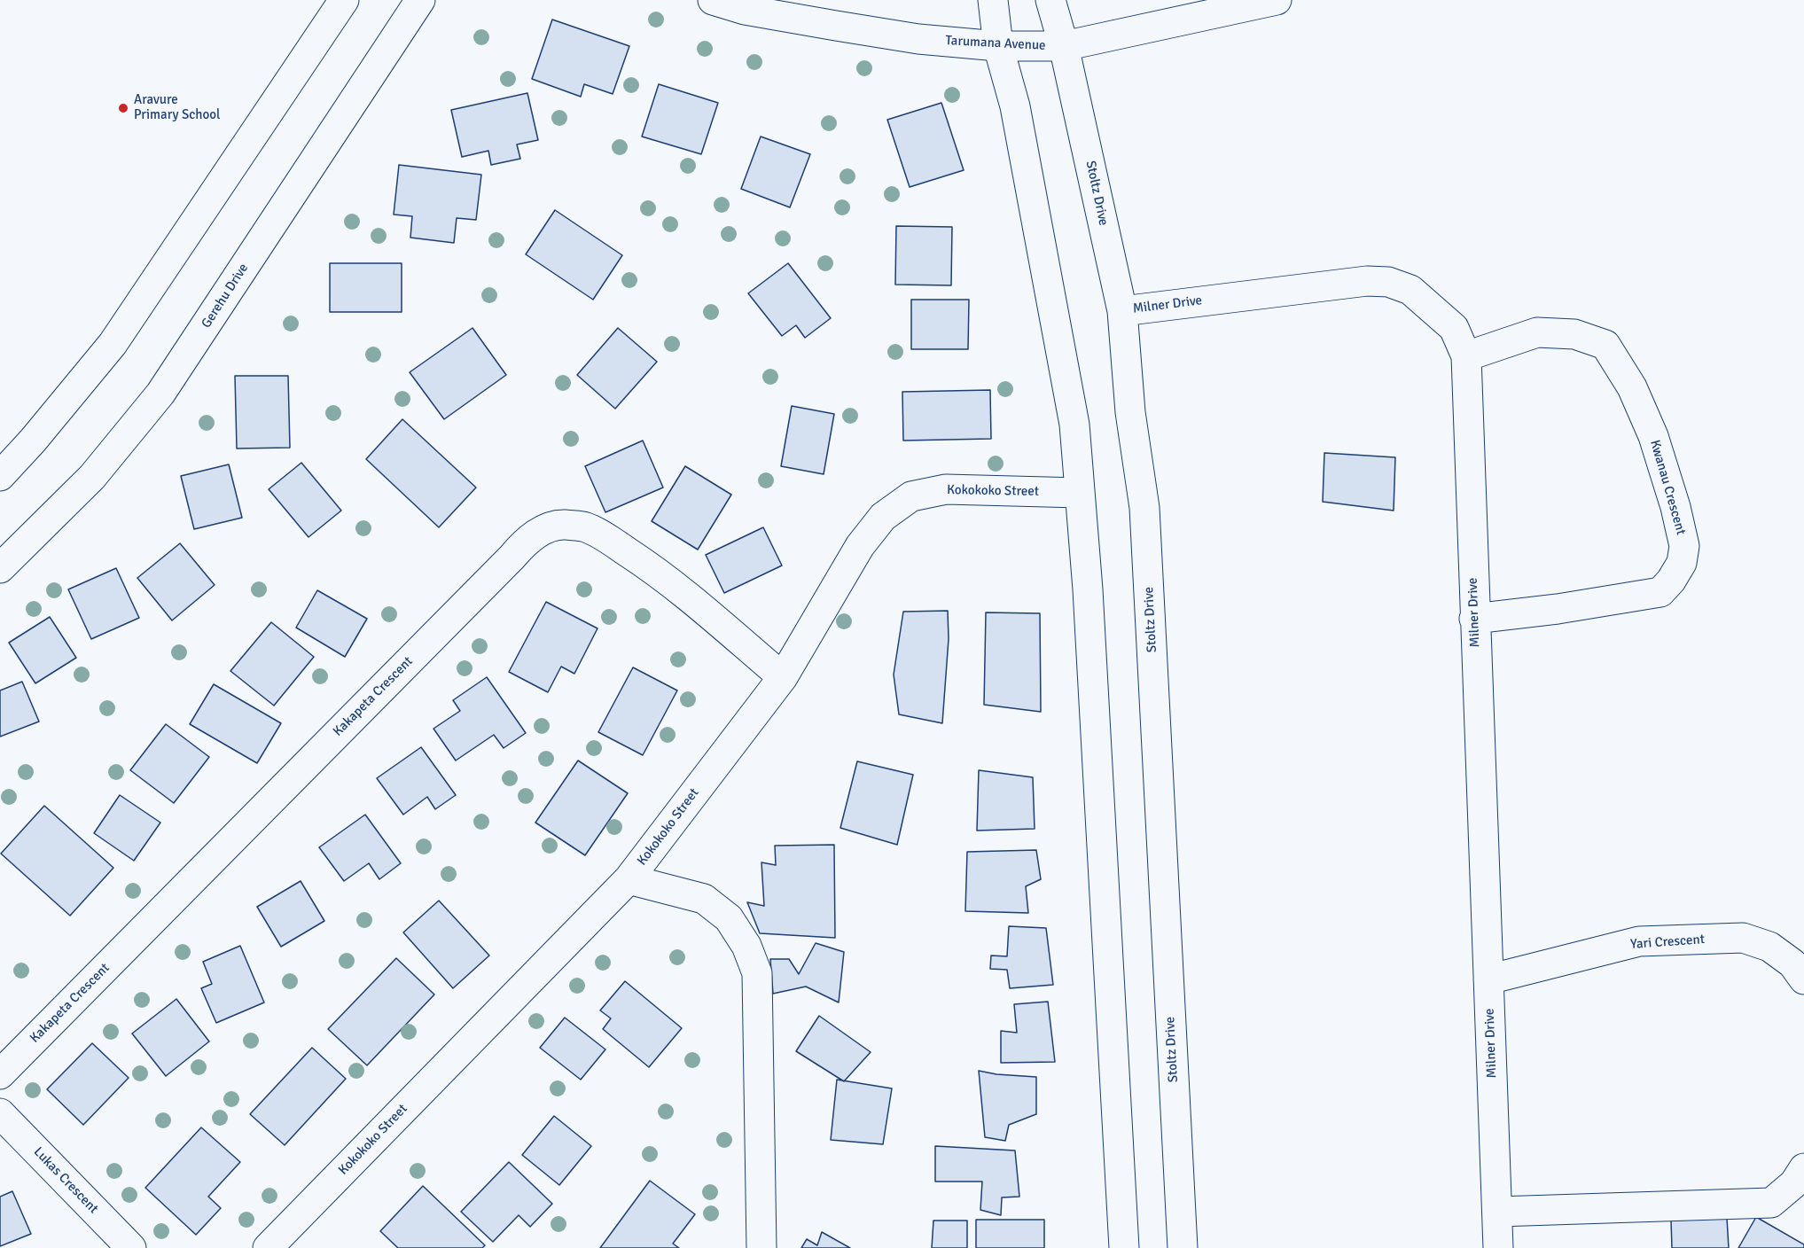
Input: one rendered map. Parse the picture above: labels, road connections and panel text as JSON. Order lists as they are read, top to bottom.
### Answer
{
  "streets": {
    "street": [
      "Tarumana Avenue",
      "Stoltz Drive",
      "Gerehu Drive",
      "Milner Drive",
      "Kwanau Crescent",
      "Kokokoko Street",
      "Kakapeta Crescent",
      "Yari Crescent",
      "Lukas Crescent"
    ]
  },
  "crossings": [
    ["Tarumana Avenue", "Stoltz Drive"],
    ["Stoltz Drive", "Milner Drive"],
    ["Milner Drive", "Kwanau Crescent"],
    ["Milner Drive", "Yari Crescent"],
    ["Kokokoko Street", "Kakapeta Crescent"]
  ],
  "places": ["Aravure Primary School"]
}
